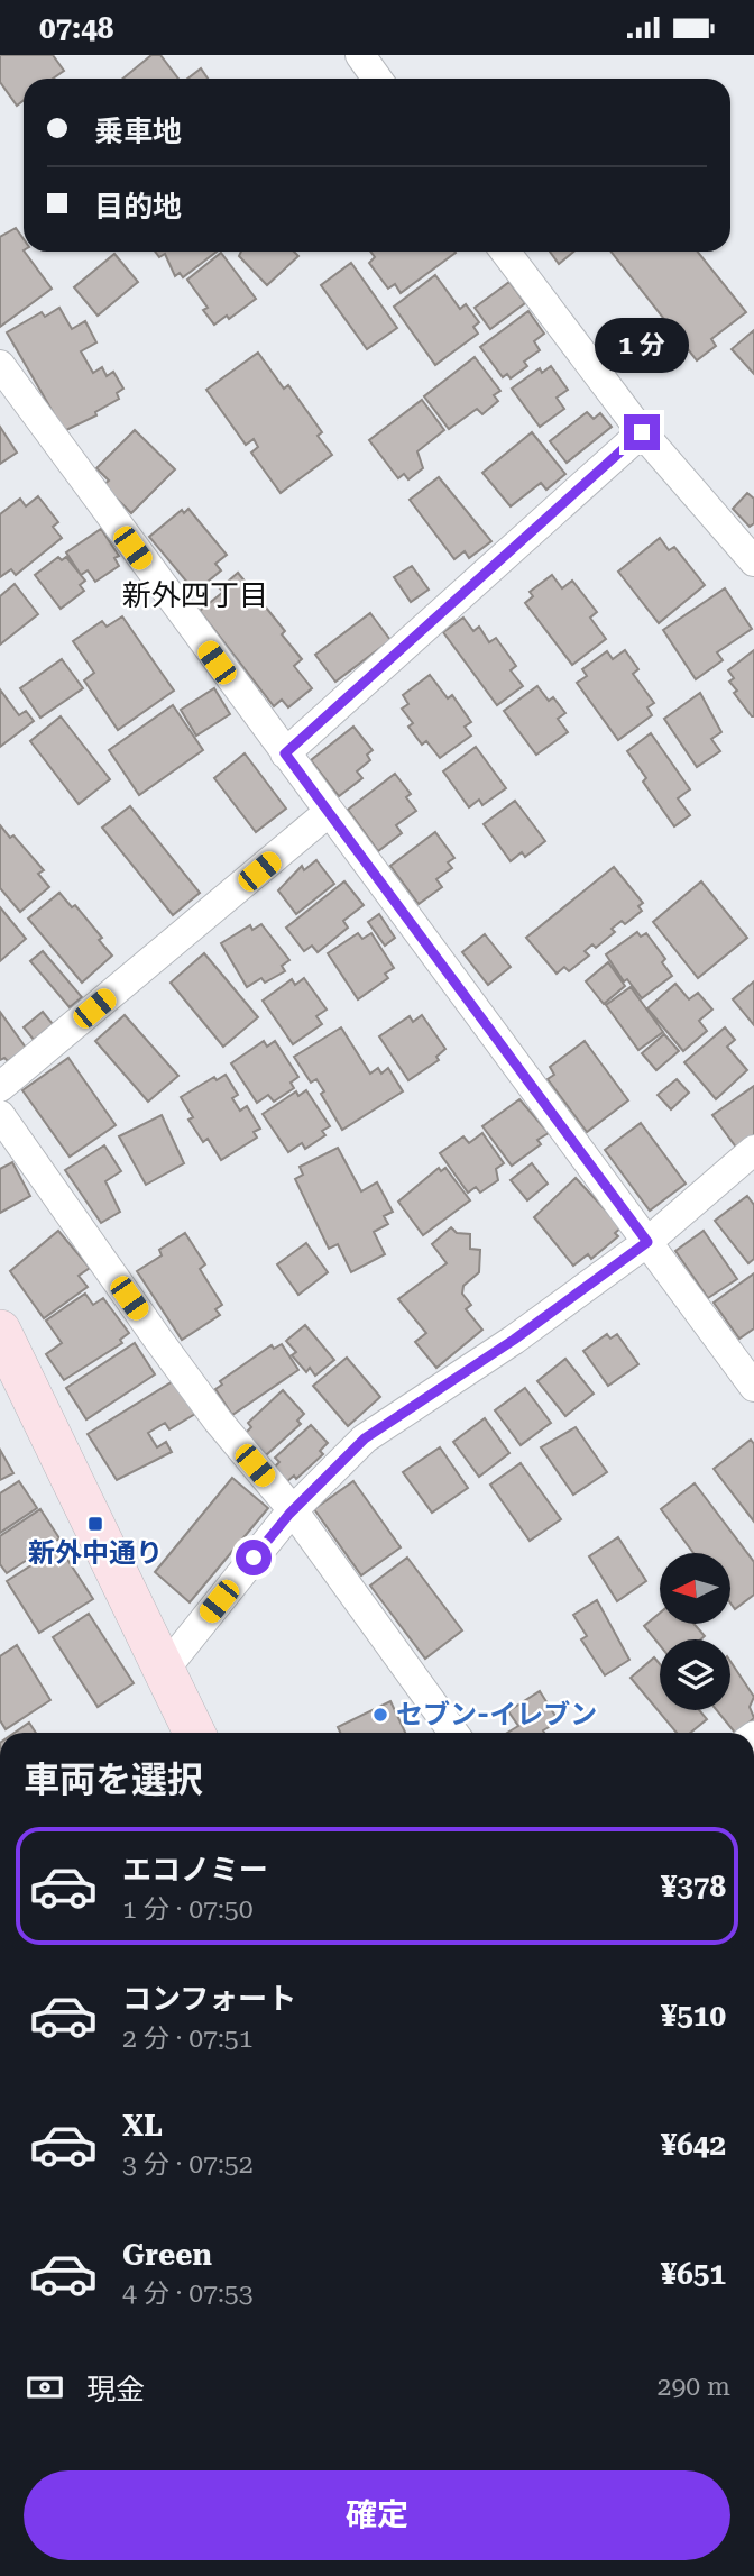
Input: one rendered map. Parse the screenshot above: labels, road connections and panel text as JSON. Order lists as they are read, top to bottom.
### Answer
{
  "districts": ["新外四丁目"],
  "places": {
    "transit": ["新外中通り"],
    "other": ["セブン-イレブン"]
  },
  "north": "left",
  "page": {
    "status": "07:48",
    "banner": ["乗車地", "目的地"],
    "bubble": "1 分",
    "heading": "車両を選択",
    "list": [
      {
        "name": "エコノミー",
        "note": "1 分 · 07:50",
        "value": "¥378"
      },
      {
        "name": "コンフォート",
        "note": "2 分 · 07:51",
        "value": "¥510"
      },
      {
        "name": "XL",
        "note": "3 分 · 07:52",
        "value": "¥642"
      },
      {
        "name": "Green",
        "note": "4 分 · 07:53",
        "value": "¥651"
      }
    ],
    "pay": ["現金", "290 m"],
    "buttons": "確定"
  }
}
